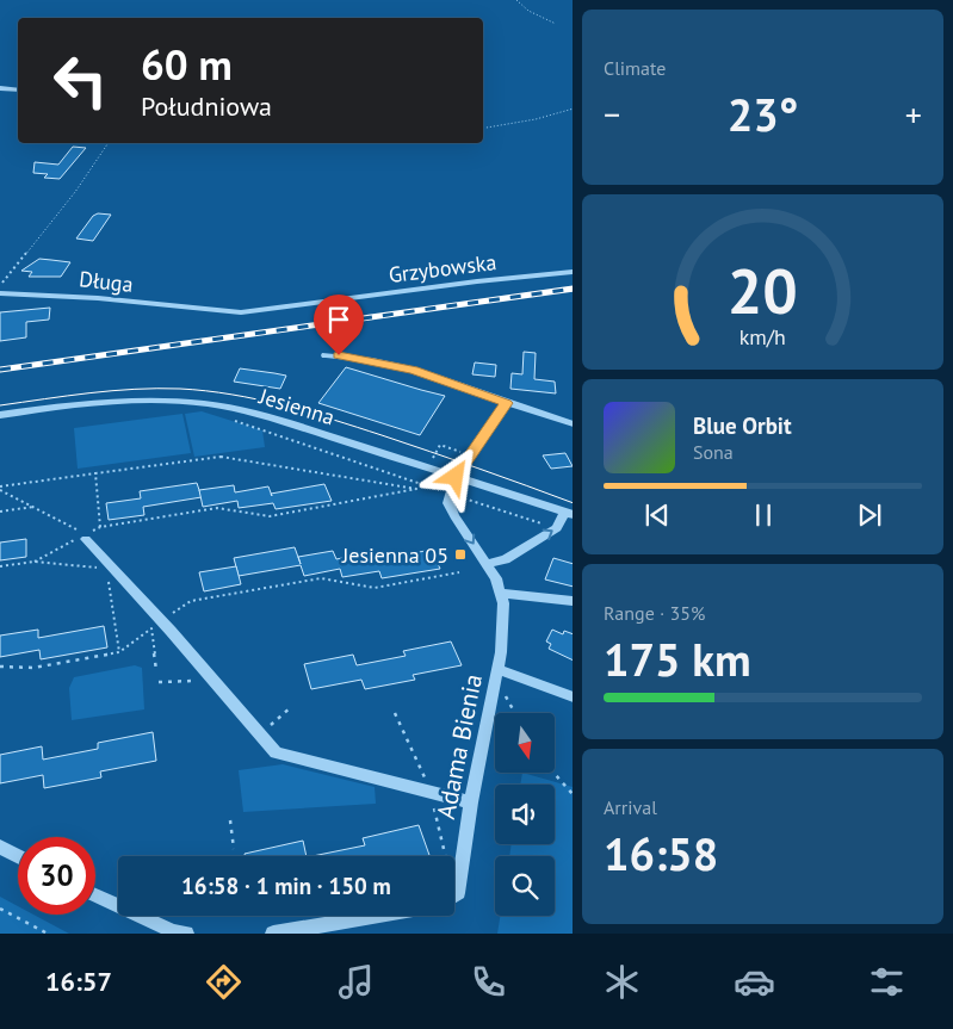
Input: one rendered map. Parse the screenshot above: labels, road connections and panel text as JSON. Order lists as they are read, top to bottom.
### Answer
{
  "streets": {
    "street": [
      "Grzybowska",
      "Długa",
      "Jesienna",
      "Adama Bienia"
    ]
  },
  "crossings": [
    ["Grzybowska", "Długa"],
    ["Jesienna", "Adama Bienia"]
  ],
  "places": {
    "transit": ["Jesienna 05"]
  },
  "north": "bottom",
  "page": {
    "tile": [
      "Climate",
      ["Range · 35%", "175 km"],
      ["Arrival", "16:58"]
    ],
    "turn": ["60 m", "Południowa"],
    "heat": ["−", "23°", "+"],
    "song": ["Blue Orbit", "Sona"],
    "limit": "30",
    "trip": "16:58 · 1 min · 150 m",
    "tabs": "16:57",
    "gauge": ["20", "km/h"]
  }
}
